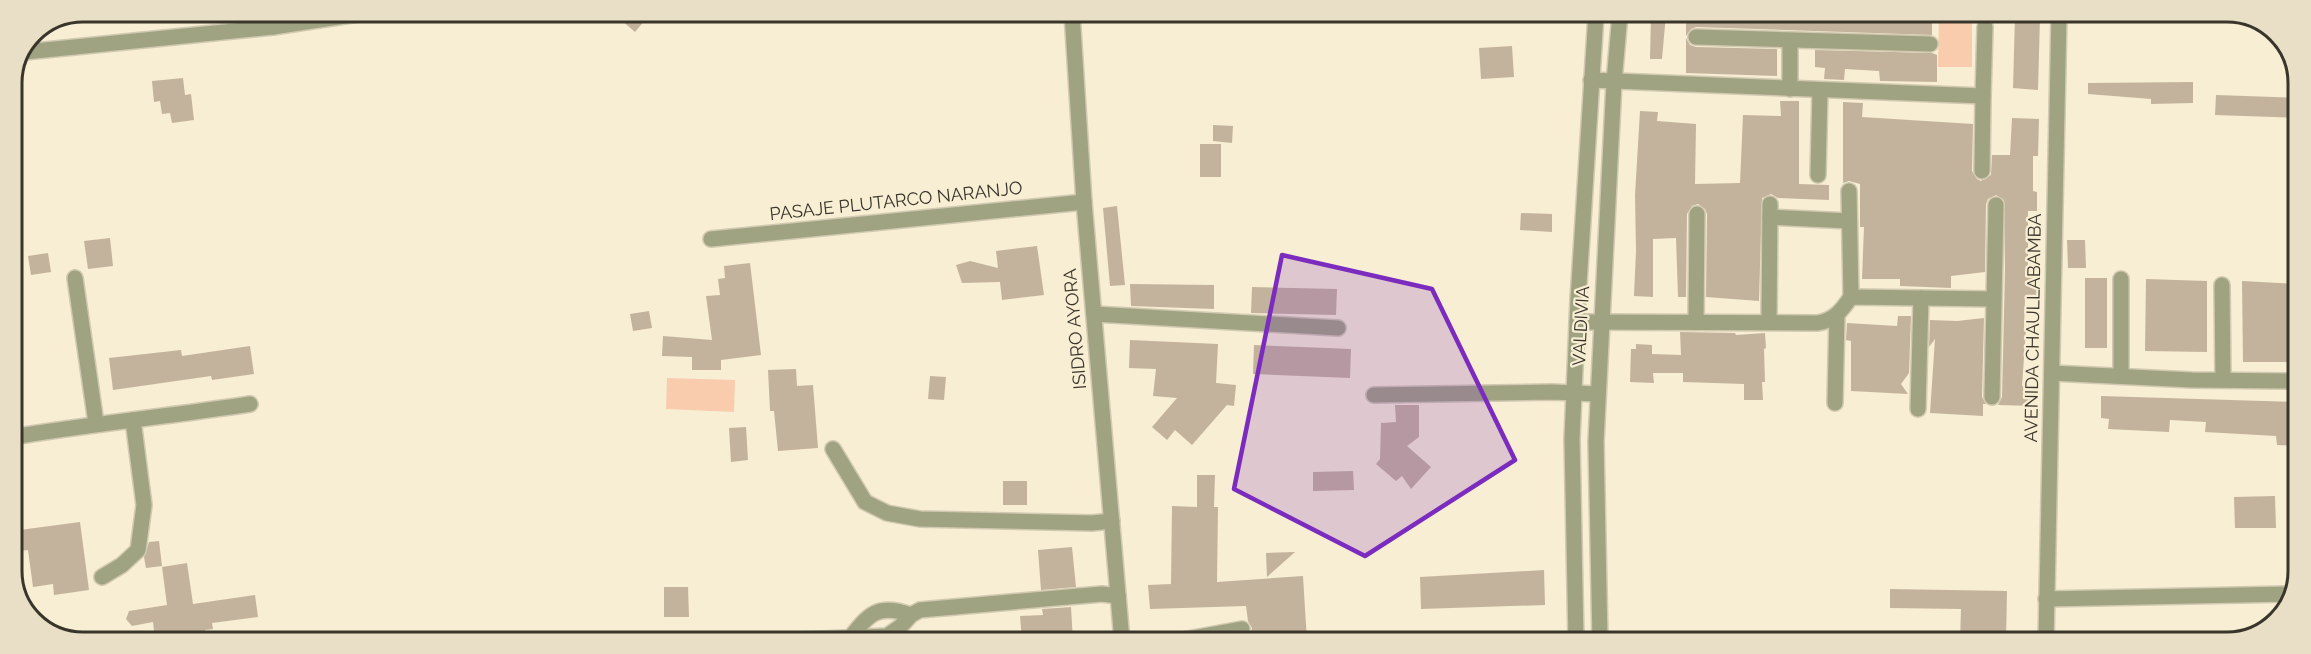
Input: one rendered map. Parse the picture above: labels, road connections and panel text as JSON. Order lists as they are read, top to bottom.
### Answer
{
  "streets": {
    "street": [
      "PASAJE PLUTARCO NARANJO",
      "VALDIVIA",
      "AVENIDA CHAULLABAMBA",
      "ISIDRO AYORA"
    ]
  },
  "crossings": [
    ["PASAJE PLUTARCO NARANJO", "ISIDRO AYORA"]
  ]
}
